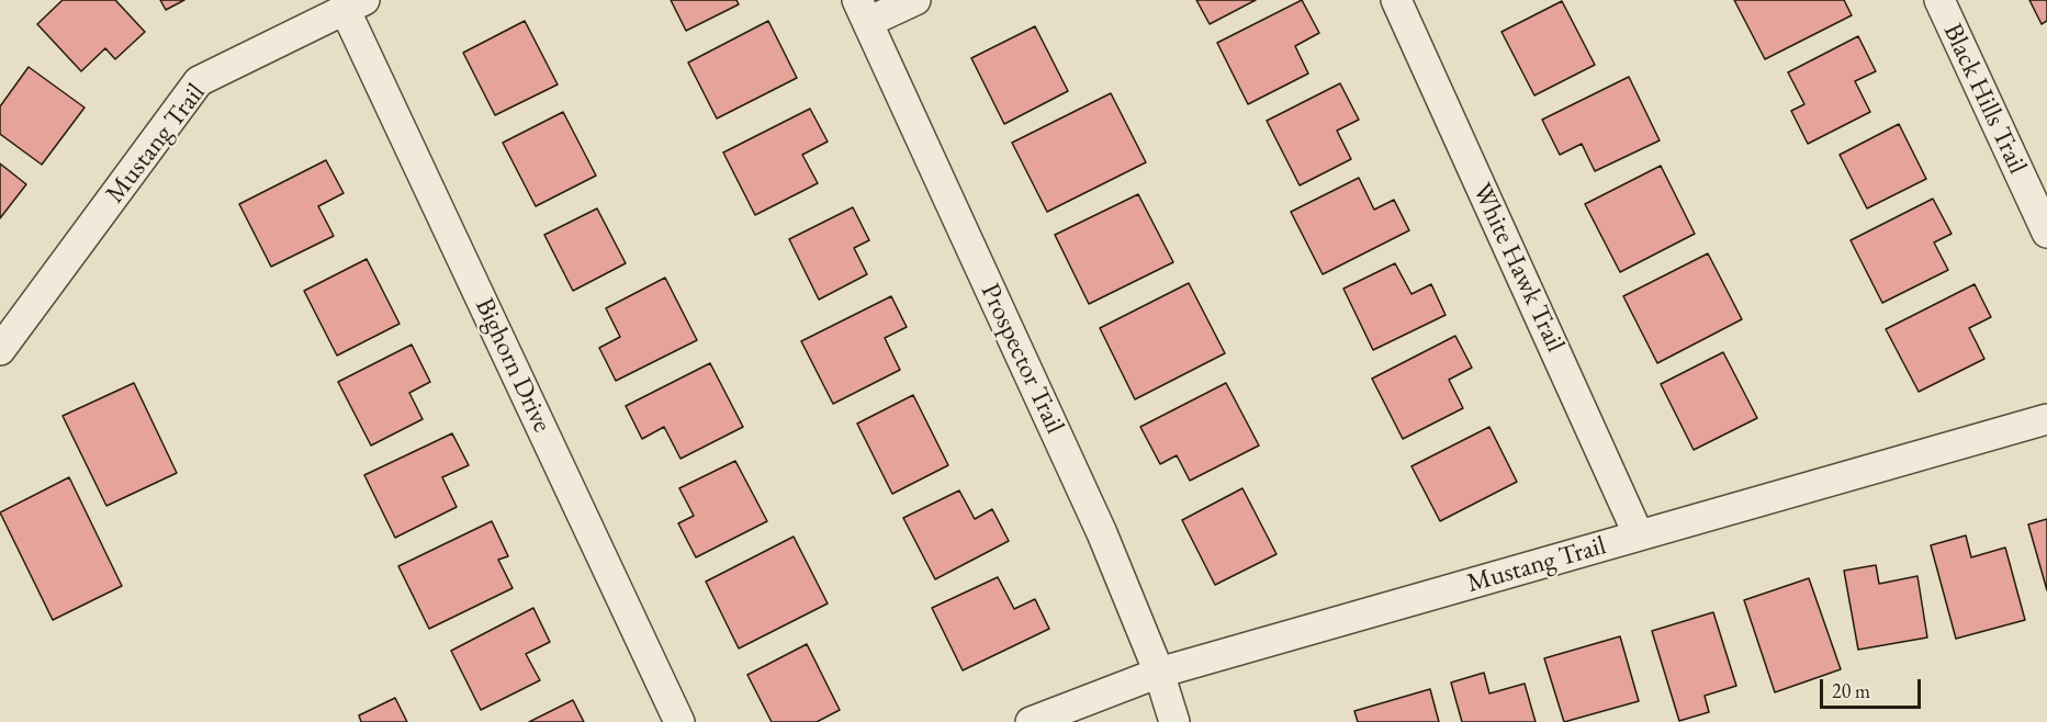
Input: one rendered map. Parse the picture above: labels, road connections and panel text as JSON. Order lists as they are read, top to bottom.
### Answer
{
  "streets": {
    "street": [
      "Black Hills Trail",
      "Mustang Trail",
      "White Hawk Trail",
      "Prospector Trail",
      "Bighorn Drive"
    ]
  },
  "crossings": [
    ["Mustang Trail", "White Hawk Trail"],
    ["Mustang Trail", "Prospector Trail"],
    ["Mustang Trail", "Bighorn Drive"]
  ],
  "scale_bar": "20 m"
}
